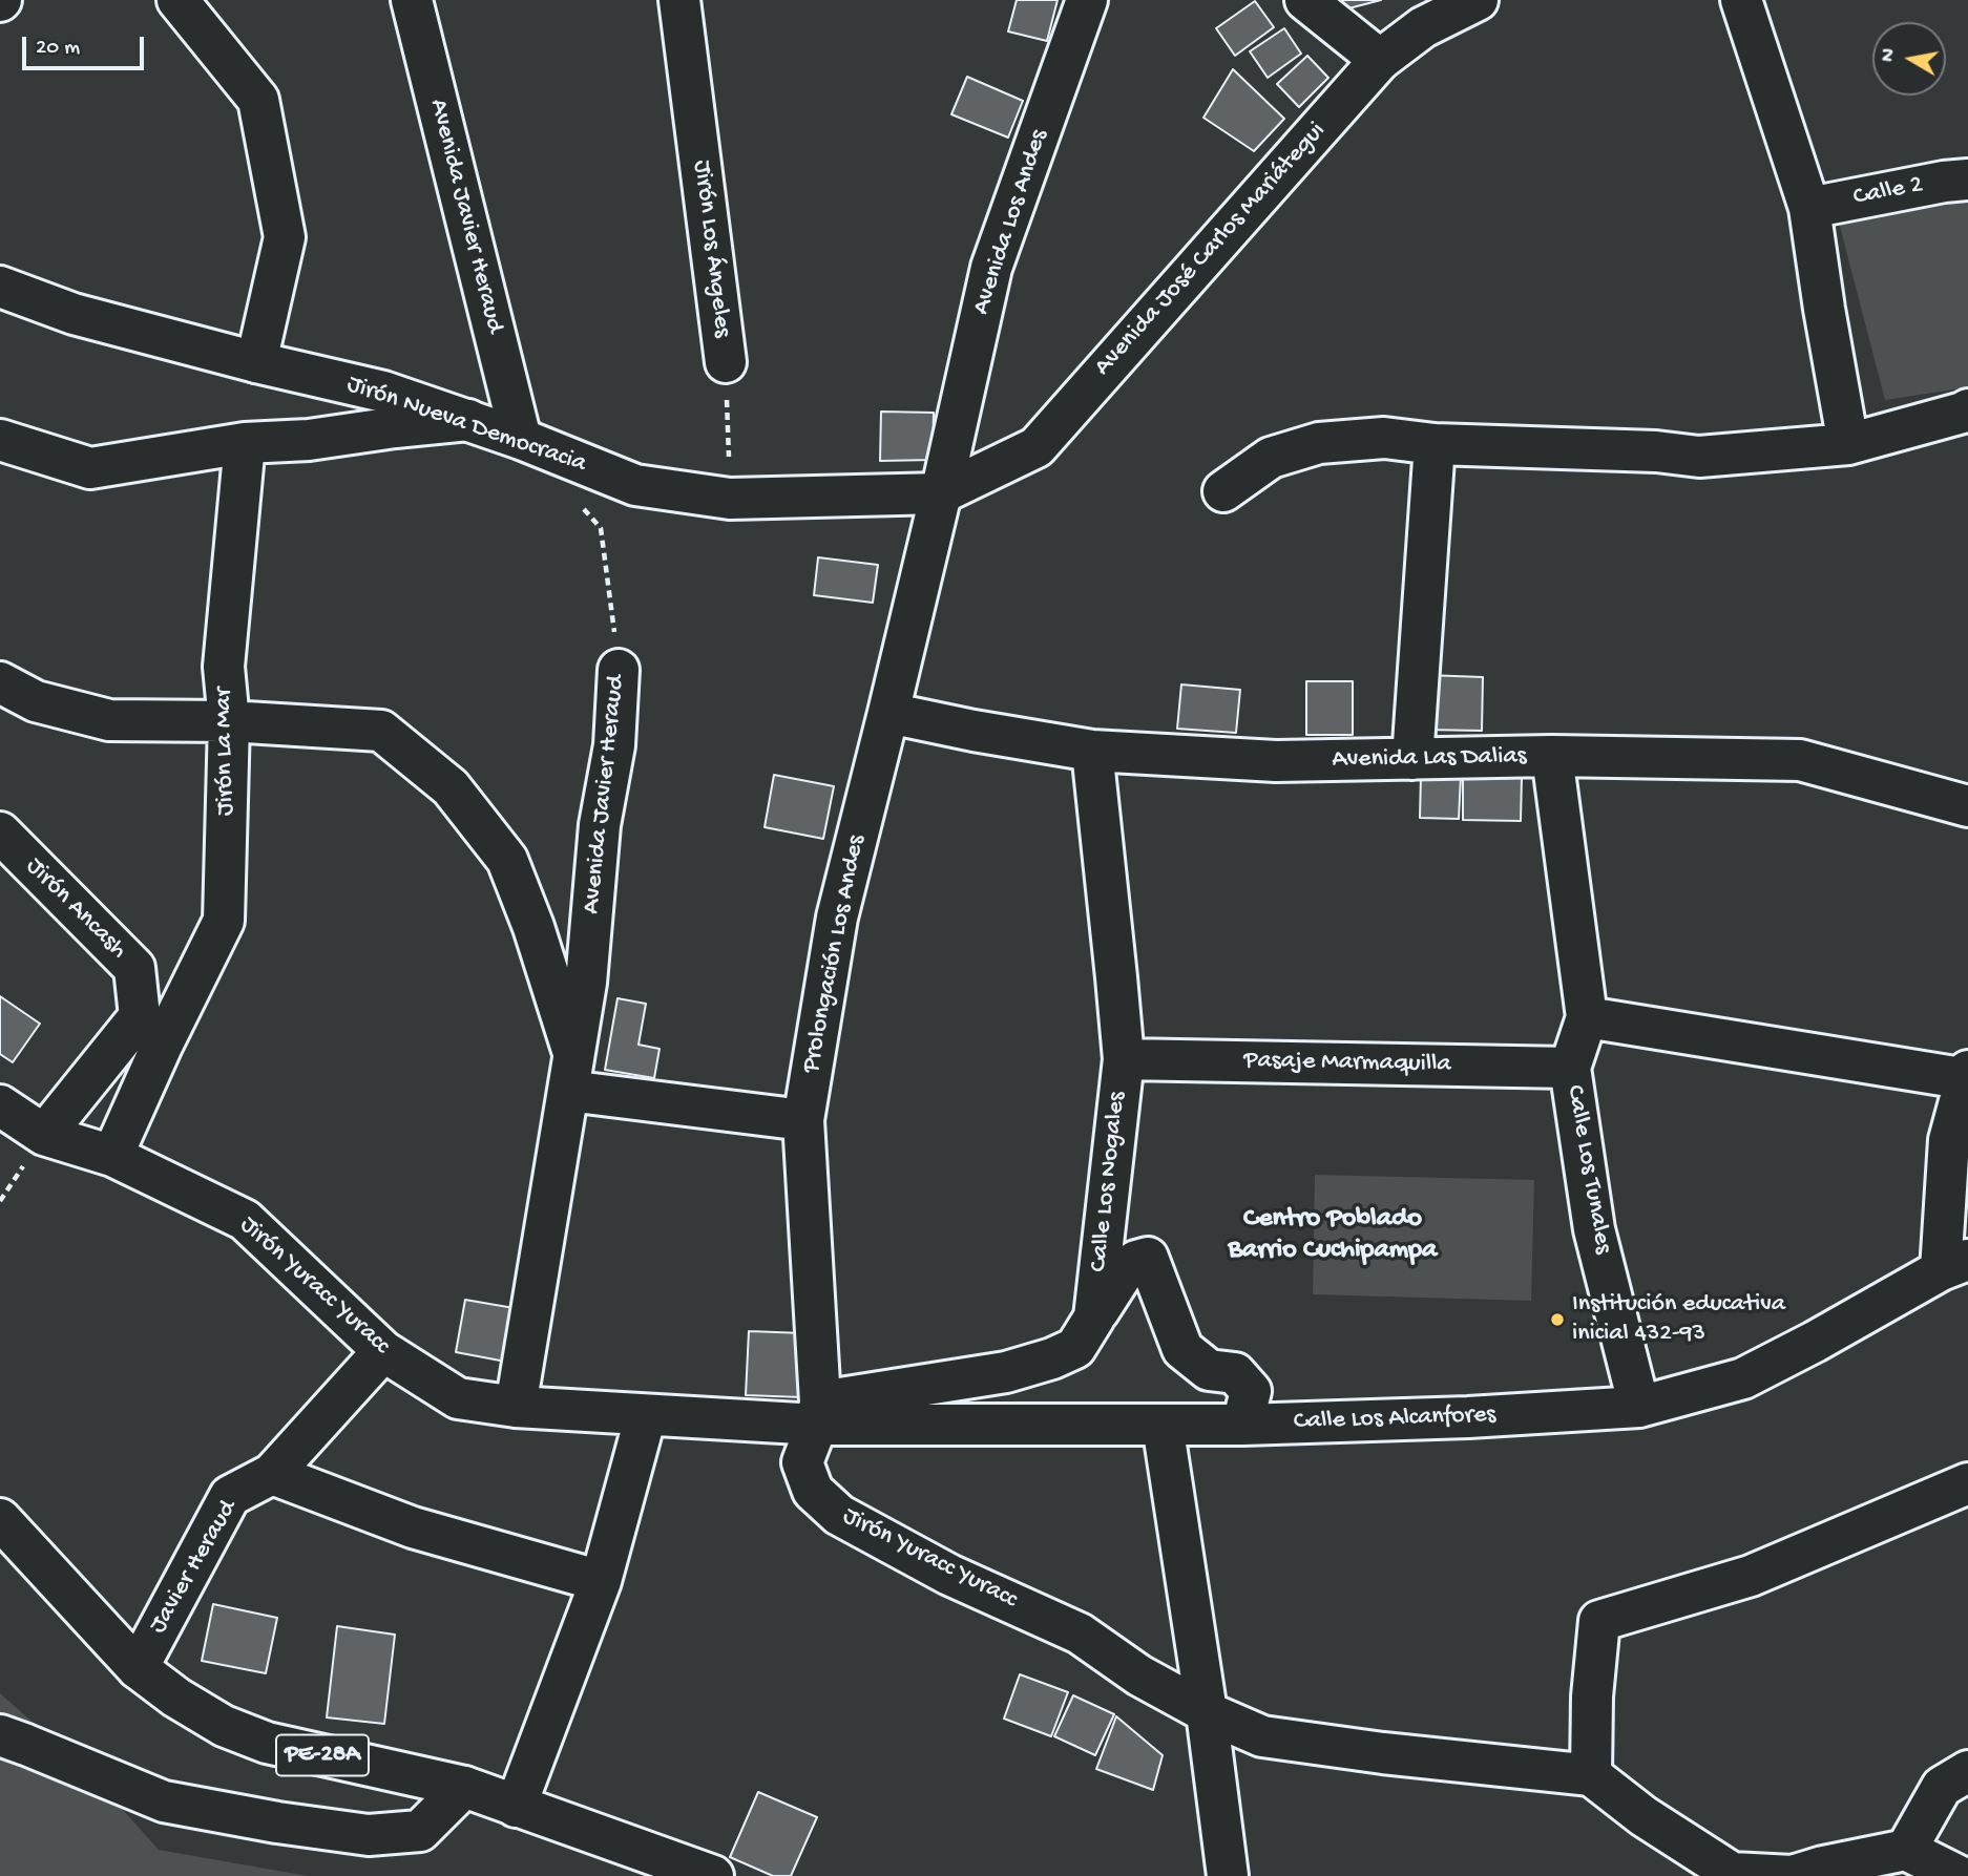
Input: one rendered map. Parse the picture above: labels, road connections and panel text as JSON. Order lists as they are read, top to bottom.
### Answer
{
  "streets": {
    "main road": [
      "Calle 2",
      "Avenida Javier Heraud",
      "Avenida Los Andes",
      "Jirón Los Ángeles",
      "Avenida José Carlos Mariátegui",
      "Jirón Nueva Democracia",
      "Jirón La Mar",
      "Avenida Las Dalias",
      "Jirón Ancash",
      "Prolongación Los Andes",
      "Pasaje Marmaquilla",
      "Calle Los Tunales",
      "Calle Los Nogales",
      "Jirón Yuracc Yuracc",
      "Calle Los Alcanfores",
      "Javier Heraud",
      "PE-28A"
    ]
  },
  "crossings": [
    ["Avenida Javier Heraud", "Jirón Nueva Democracia"],
    ["Avenida Javier Heraud", "Jirón Yuracc Yuracc"],
    ["Avenida Los Andes", "Avenida José Carlos Mariátegui"],
    ["Avenida Los Andes", "Jirón Nueva Democracia"],
    ["Avenida Los Andes", "Prolongación Los Andes"],
    ["Jirón Los Ángeles", "Jirón Nueva Democracia"],
    ["Avenida José Carlos Mariátegui", "Jirón Nueva Democracia"],
    ["Avenida José Carlos Mariátegui", "Prolongación Los Andes"],
    ["Jirón Nueva Democracia", "Prolongación Los Andes"],
    ["Jirón La Mar", "Jirón Yuracc Yuracc"],
    ["Avenida Las Dalias", "Prolongación Los Andes"],
    ["Avenida Las Dalias", "Calle Los Tunales"],
    ["Avenida Las Dalias", "Calle Los Nogales"],
    ["Jirón Ancash", "Jirón Yuracc Yuracc"],
    ["Prolongación Los Andes", "Calle Los Nogales"],
    ["Prolongación Los Andes", "Jirón Yuracc Yuracc"],
    ["Prolongación Los Andes", "Calle Los Alcanfores"],
    ["Pasaje Marmaquilla", "Calle Los Tunales"],
    ["Pasaje Marmaquilla", "Calle Los Nogales"],
    ["Calle Los Tunales", "Calle Los Alcanfores"],
    ["Calle Los Nogales", "Jirón Yuracc Yuracc"],
    ["Calle Los Nogales", "Calle Los Alcanfores"],
    ["Jirón Yuracc Yuracc", "Calle Los Alcanfores"],
    ["Jirón Yuracc Yuracc", "Javier Heraud"],
    ["Javier Heraud", "PE-28A"]
  ],
  "districts": ["Centro Poblado Barrio Cuchipampa"],
  "places": ["Institución educativa inicial 432-93"],
  "scale_bar": "20 m",
  "north": "left"
}
